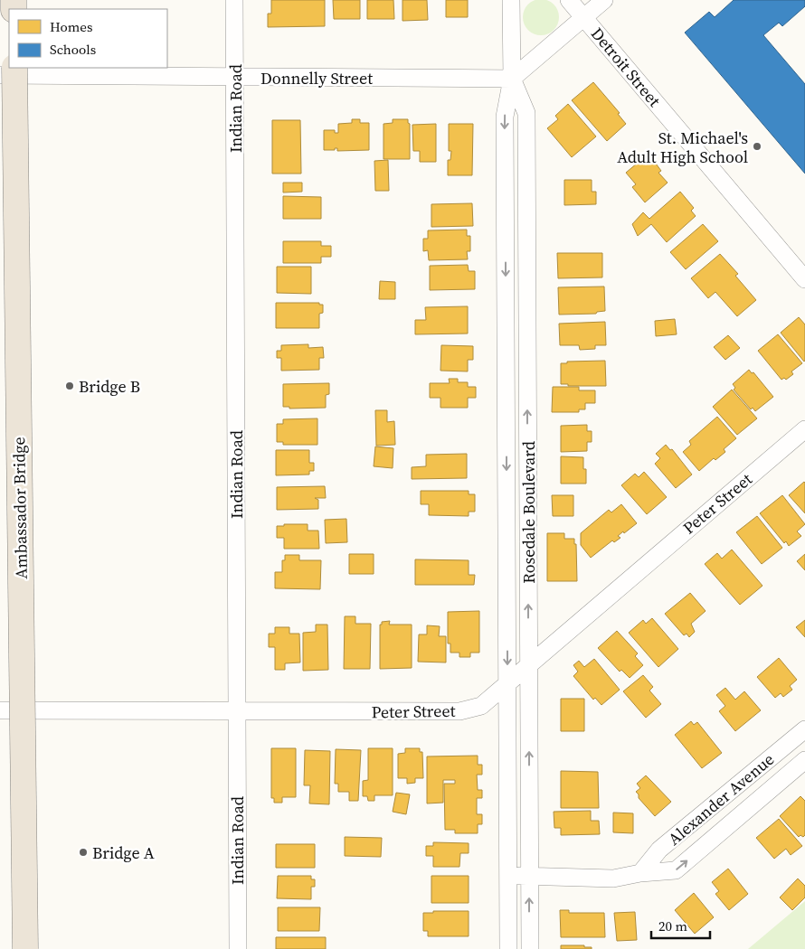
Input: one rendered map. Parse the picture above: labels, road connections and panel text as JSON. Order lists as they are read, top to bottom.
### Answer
{
  "streets": {
    "highway": ["Ambassador Bridge"],
    "street": [
      "Detroit Street",
      "Donnelly Street",
      "Indian Road",
      "Peter Street",
      "Rosedale Boulevard",
      "Alexander Avenue"
    ]
  },
  "crossings": [
    ["Donnelly Street", "Indian Road"],
    ["Donnelly Street", "Rosedale Boulevard"],
    ["Indian Road", "Peter Street"],
    ["Peter Street", "Rosedale Boulevard"],
    ["Rosedale Boulevard", "Alexander Avenue"]
  ],
  "places": ["St. Michael's Adult High School", "Bridge B", "Bridge A"],
  "legend": ["Homes", "Schools"],
  "scale_bar": "20 m"
}
